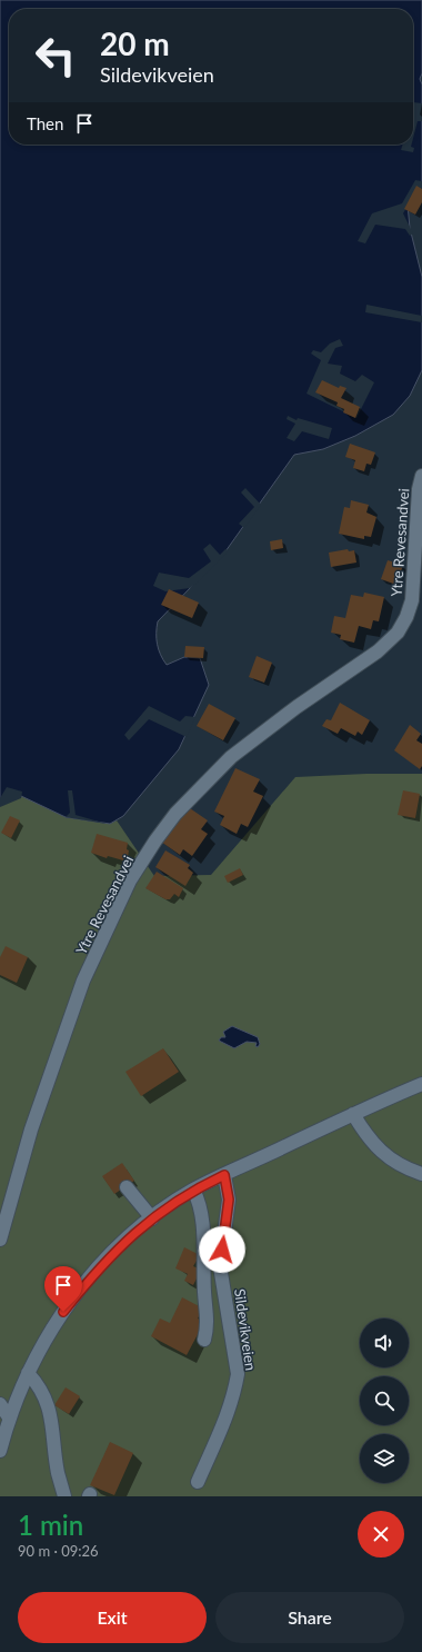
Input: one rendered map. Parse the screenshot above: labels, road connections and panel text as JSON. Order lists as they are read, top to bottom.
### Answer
{
  "streets": {
    "street": ["Ytre Revesandvei", "Sildevikveien"]
  },
  "page": {
    "turn": ["20 m", "Sildevikveien"],
    "then": "Then",
    "heading": ["1 min", "90 m · 09:26"],
    "buttons": ["Exit", "Share"]
  }
}
